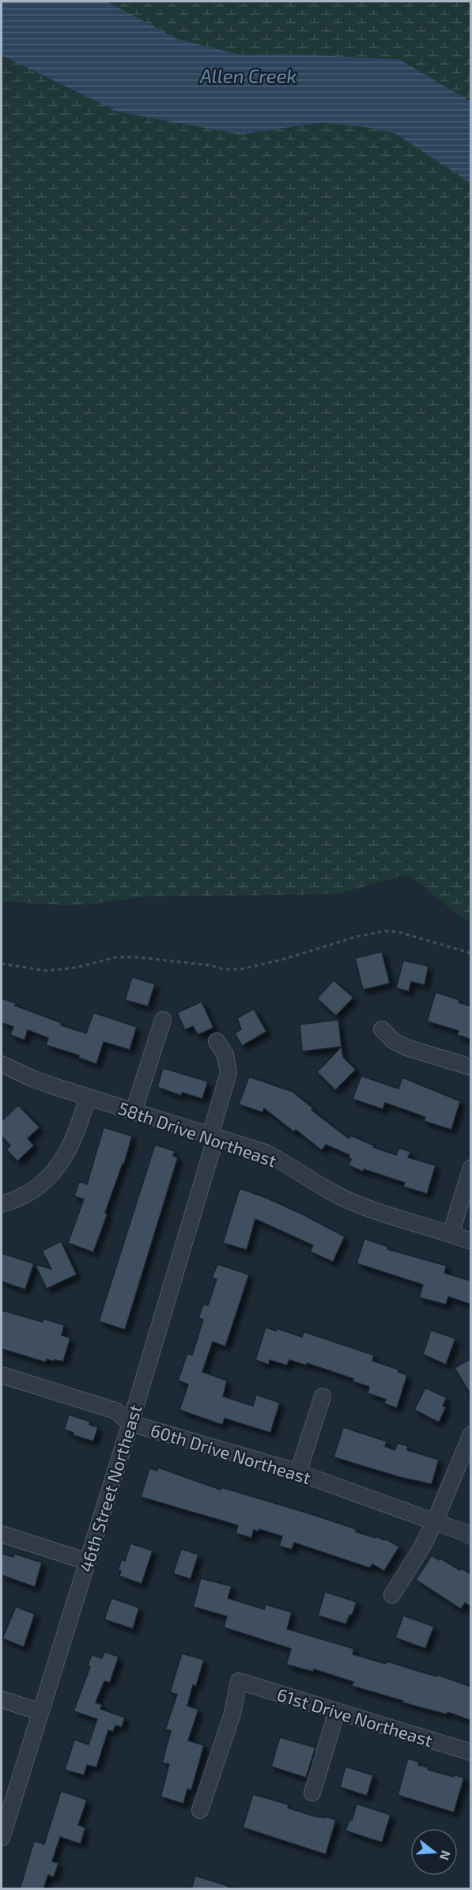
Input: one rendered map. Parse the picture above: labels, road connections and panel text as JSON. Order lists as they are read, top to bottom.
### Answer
{
  "streets": {
    "street": [
      "58th Drive Northeast",
      "60th Drive Northeast",
      "46th Street Northeast",
      "61st Drive Northeast"
    ]
  },
  "crossings": [
    ["58th Drive Northeast", "46th Street Northeast"],
    ["60th Drive Northeast", "46th Street Northeast"]
  ],
  "water": ["Allen Creek"],
  "north": "right"
}
